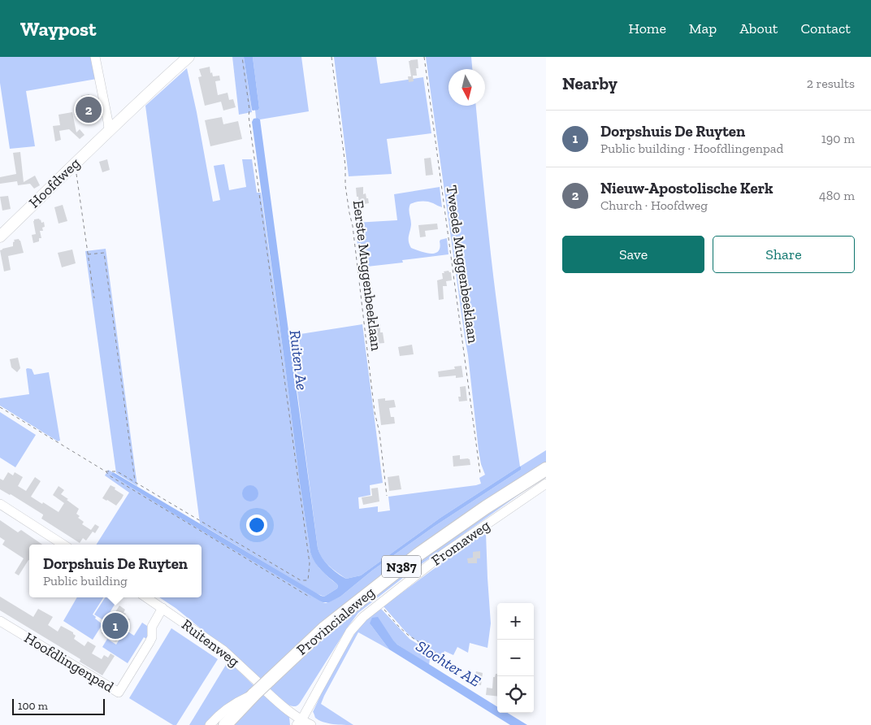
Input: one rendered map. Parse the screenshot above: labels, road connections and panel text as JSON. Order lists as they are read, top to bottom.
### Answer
{
  "streets": {
    "highway": ["N387", "Provincialeweg"],
    "main road": ["Hoofdweg"],
    "street": ["Fromaweg", "Ruitenweg", "Hoofdlingenpad"],
    "path": ["Tweede Muggenbeeklaan", "Eerste Muggenbeeklaan"]
  },
  "crossings": [
    ["Fromaweg", "Ruitenweg"],
    ["Provincialeweg", "Ruitenweg"],
    ["Ruitenweg", "Hoofdlingenpad"]
  ],
  "water": ["Ruiten Ae", "Slochter AE"],
  "scale_bar": "100 m",
  "north": "bottom",
  "page": {
    "header": "Waypost",
    "nav": [
      "Home",
      "Map",
      "About",
      "Contact"
    ],
    "heading": ["Nearby", "2 results"],
    "pins": ["2", "1"],
    "list": [
      {
        "mark": "1",
        "name": "Dorpshuis De Ruyten",
        "note": "Public building · Hoofdlingenpad",
        "value": "190 m"
      },
      {
        "mark": "2",
        "name": "Nieuw-Apostolische Kerk",
        "note": "Church · Hoofdweg",
        "value": "480 m"
      }
    ],
    "buttons": ["Save", "Share"],
    "popup": ["Dorpshuis De Ruyten", "Public building"],
    "map_buttons": ["+", "−"],
    "scale": "100 m"
  }
}
